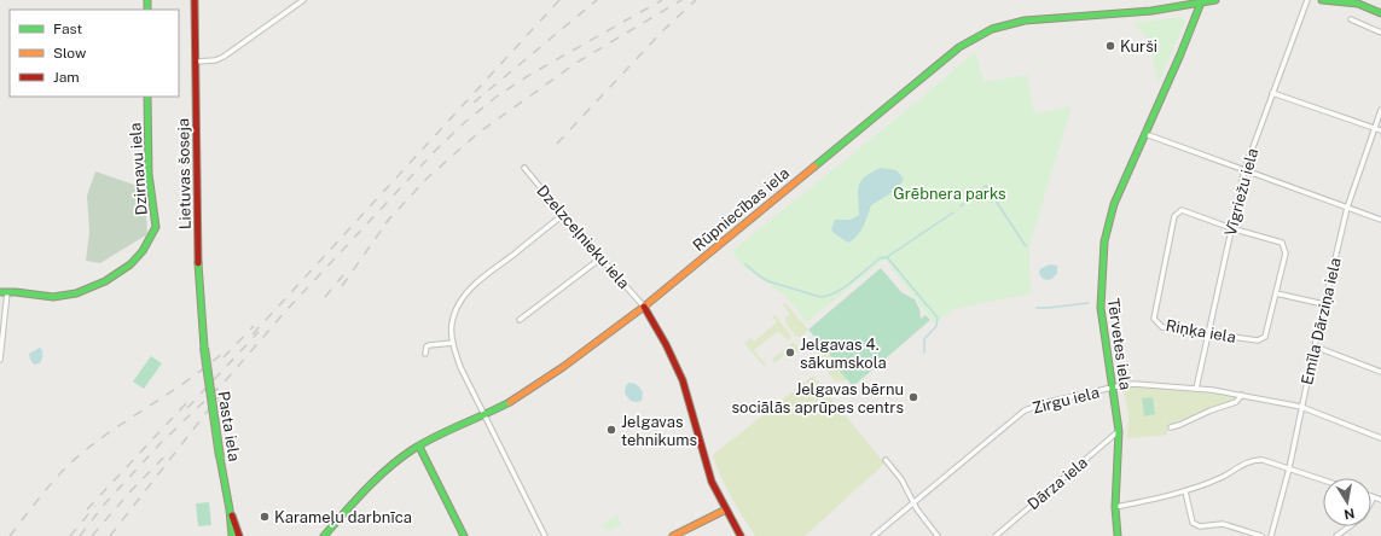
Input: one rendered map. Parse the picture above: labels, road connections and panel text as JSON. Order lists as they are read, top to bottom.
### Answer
{
  "streets": {
    "main road": [
      "Dzirnavu iela",
      "Lietuvas šoseja",
      "Rūpniecības iela",
      "Tērvetes iela",
      "Pasta iela"
    ],
    "street": [
      "Vīgriežu iela",
      "Dzelzceļnieku iela",
      "Emīla Dārziņa iela",
      "Riņķa iela",
      "Zirgu iela",
      "Dārza iela"
    ]
  },
  "crossings": [
    ["Lietuvas šoseja", "Pasta iela"],
    ["Vīgriežu iela", "Riņķa iela"],
    ["Vīgriežu iela", "Zirgu iela"],
    ["Rūpniecības iela", "Dzelzceļnieku iela"],
    ["Rūpniecības iela", "Tērvetes iela"],
    ["Emīla Dārziņa iela", "Zirgu iela"],
    ["Tērvetes iela", "Zirgu iela"],
    ["Tērvetes iela", "Dārza iela"]
  ],
  "parks": ["Grēbnera parks"],
  "places": [
    "Kurši",
    "Jelgavas 4. sākumskola",
    "Jelgavas bērnu sociālās aprūpes centrs",
    "Jelgavas tehnikums",
    "Karameļu darbnīca"
  ],
  "legend": ["Fast", "Slow", "Jam"],
  "north": "bottom"
}
